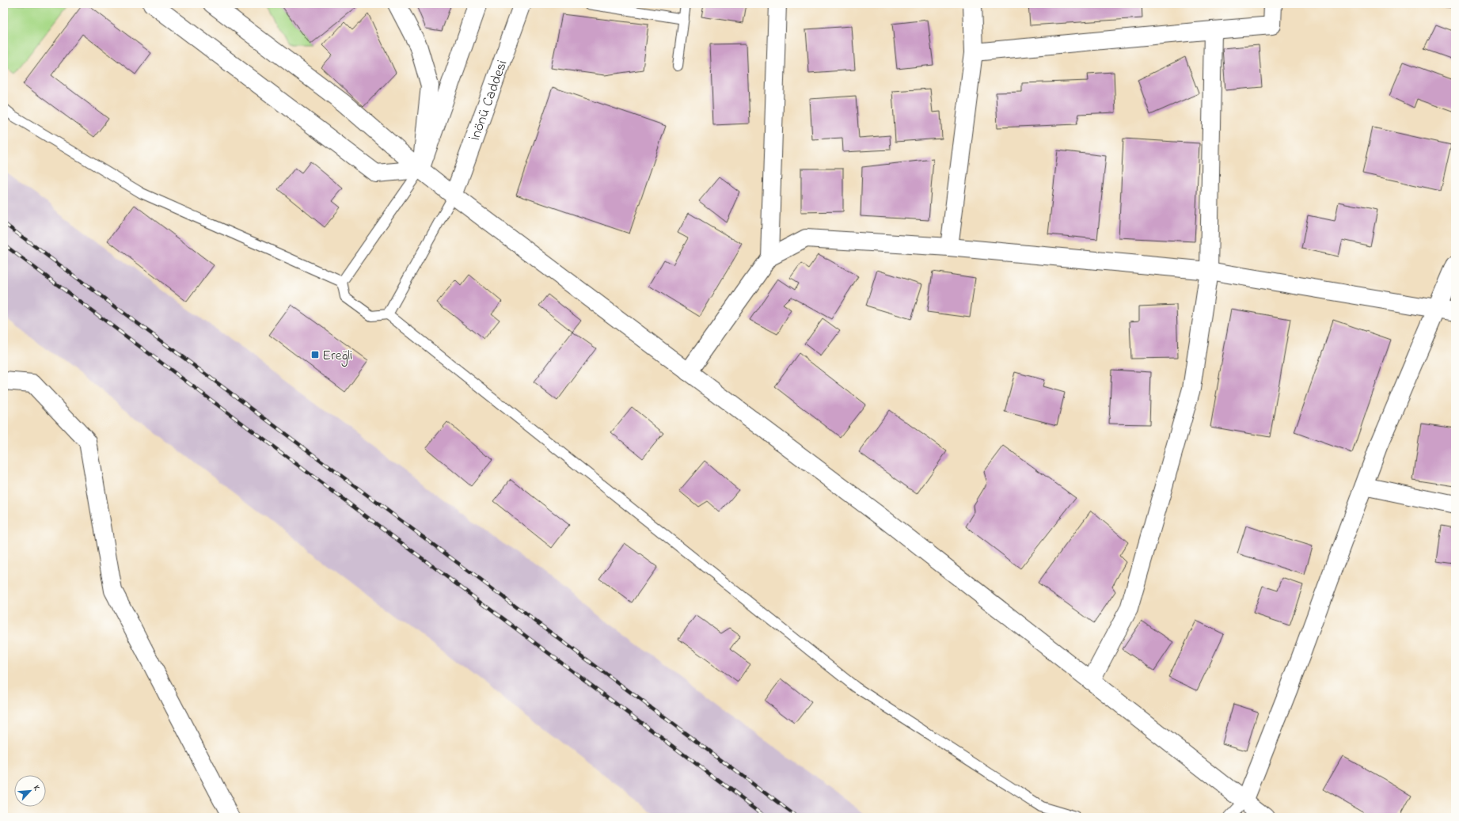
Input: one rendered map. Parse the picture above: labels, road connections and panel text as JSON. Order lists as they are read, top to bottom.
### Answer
{
  "streets": {
    "street": ["İnönü Caddesi"]
  },
  "places": {
    "transit": ["Ereğli"]
  },
  "north": "top right"
}
